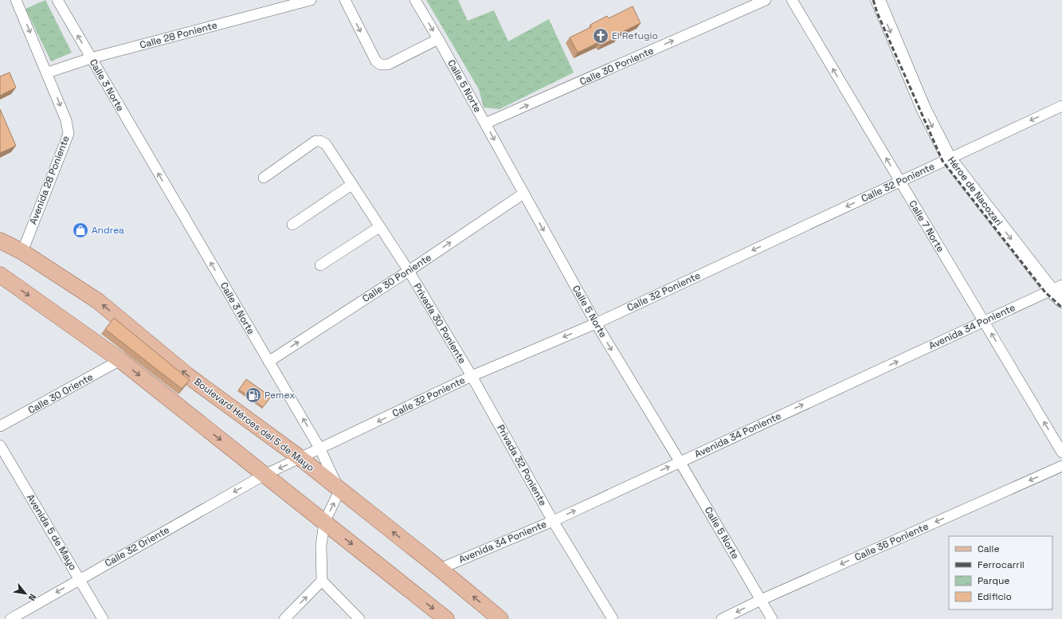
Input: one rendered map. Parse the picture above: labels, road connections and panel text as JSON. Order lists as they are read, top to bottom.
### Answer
{
  "streets": {
    "main road": ["Boulevard Héroes del 5 de Mayo"],
    "street": [
      "Calle 28 Poniente",
      "Calle 30 Poniente",
      "Calle 3 Norte",
      "Calle 5 Norte",
      "Avenida 28 Poniente",
      "Calle 32 Poniente",
      "Héroe de Nacozari",
      "Calle 7 Norte",
      "Privada 30 Poniente",
      "Avenida 34 Poniente",
      "Calle 30 Oriente",
      "Privada 32 Poniente",
      "Avenida 5 de Mayo",
      "Calle 36 Poniente",
      "Calle 32 Oriente"
    ]
  },
  "crossings": [
    ["Calle 28 Poniente", "Calle 3 Norte"],
    ["Calle 28 Poniente", "Avenida 28 Poniente"],
    ["Calle 30 Poniente", "Calle 3 Norte"],
    ["Calle 30 Poniente", "Calle 5 Norte"],
    ["Calle 30 Poniente", "Privada 30 Poniente"],
    ["Calle 3 Norte", "Calle 32 Poniente"],
    ["Calle 3 Norte", "Boulevard Héroes del 5 de Mayo"],
    ["Calle 5 Norte", "Calle 32 Poniente"],
    ["Calle 5 Norte", "Avenida 34 Poniente"],
    ["Calle 5 Norte", "Calle 36 Poniente"],
    ["Avenida 28 Poniente", "Boulevard Héroes del 5 de Mayo"],
    ["Calle 32 Poniente", "Héroe de Nacozari"],
    ["Calle 32 Poniente", "Calle 7 Norte"],
    ["Calle 32 Poniente", "Privada 30 Poniente"],
    ["Calle 32 Poniente", "Boulevard Héroes del 5 de Mayo"],
    ["Calle 32 Poniente", "Privada 32 Poniente"],
    ["Calle 32 Poniente", "Calle 32 Oriente"],
    ["Héroe de Nacozari", "Avenida 34 Poniente"],
    ["Calle 7 Norte", "Avenida 34 Poniente"],
    ["Privada 30 Poniente", "Privada 32 Poniente"],
    ["Avenida 34 Poniente", "Boulevard Héroes del 5 de Mayo"],
    ["Avenida 34 Poniente", "Privada 32 Poniente"],
    ["Avenida 5 de Mayo", "Calle 32 Oriente"]
  ],
  "one_way": [
    "Calle 30 Poniente",
    "Calle 3 Norte",
    "Calle 5 Norte",
    "Avenida 28 Poniente",
    "Calle 32 Poniente",
    "Héroe de Nacozari",
    "Calle 7 Norte",
    "Avenida 34 Poniente",
    "Calle 36 Poniente",
    "Calle 32 Oriente"
  ],
  "places": {
    "church": ["El Refugio"],
    "shop": ["Andrea"],
    "fuel station": ["Pemex"]
  },
  "legend": [
    "Calle",
    "Ferrocarril",
    "Parque",
    "Edificio"
  ],
  "north": "bottom right"
}
